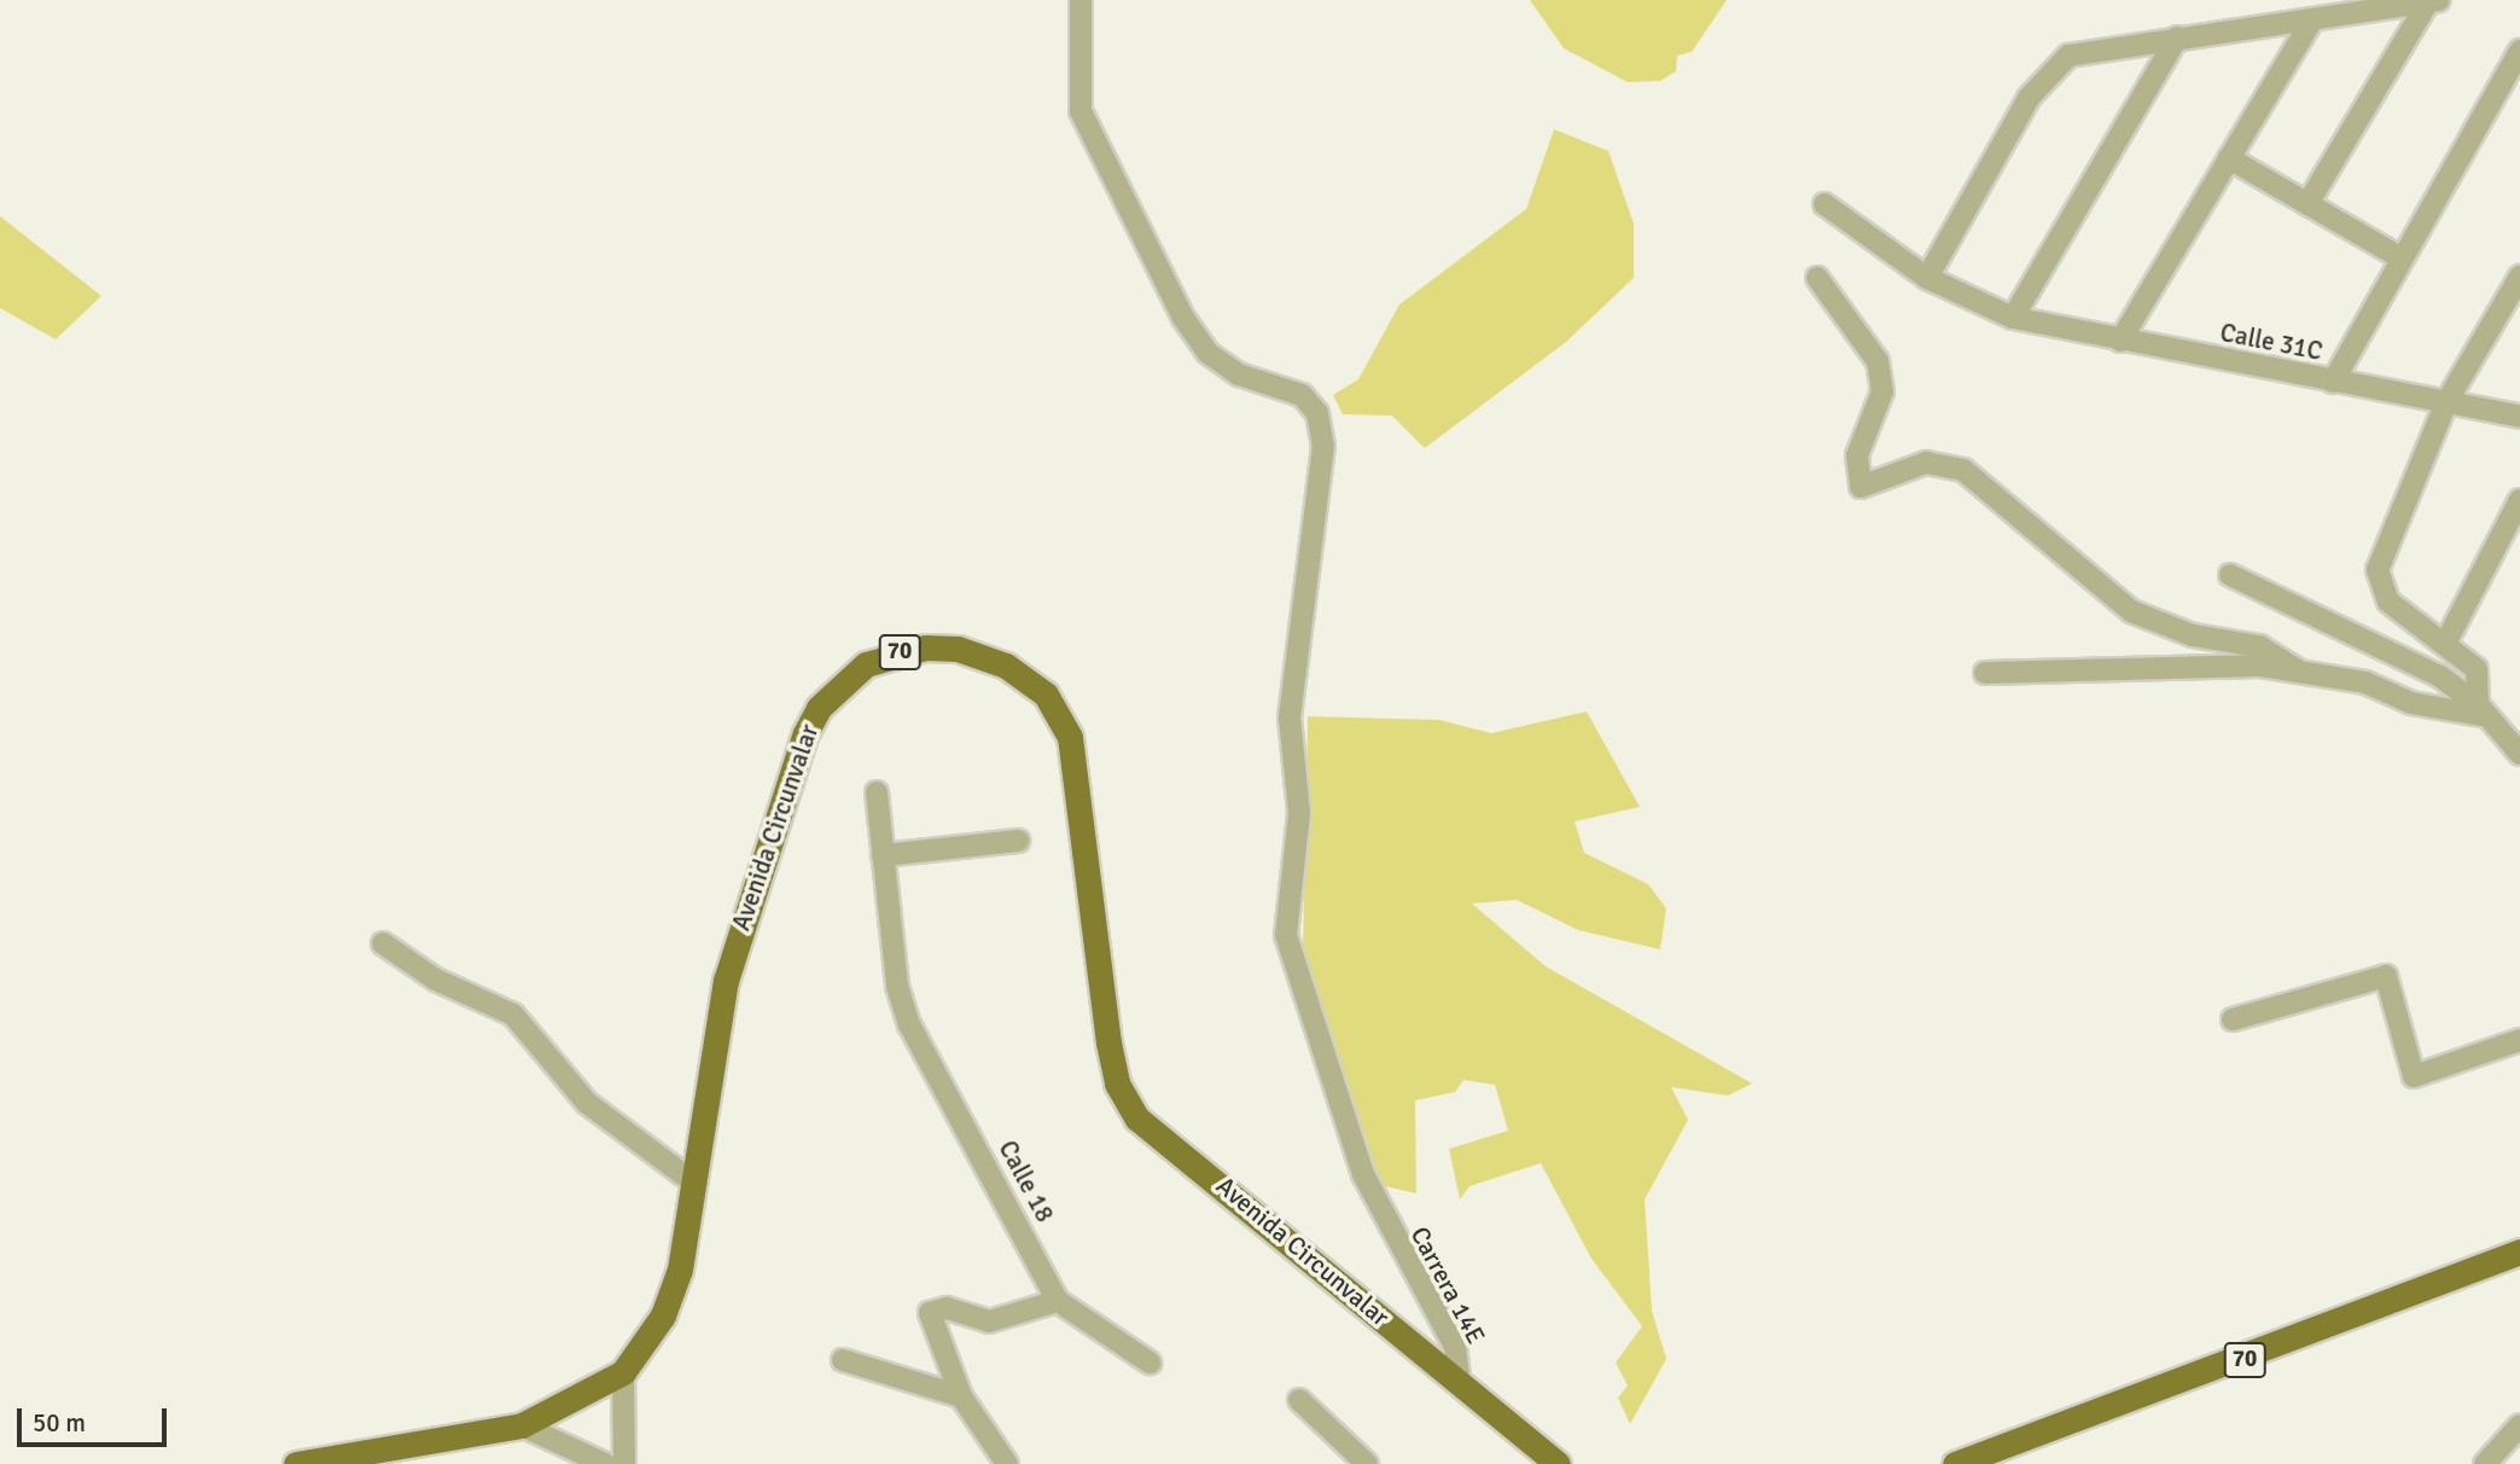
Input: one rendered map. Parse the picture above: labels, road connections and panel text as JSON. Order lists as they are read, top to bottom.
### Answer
{
  "streets": {
    "main road": ["70", "Avenida Circunvalar"],
    "street": ["Calle 31C", "Calle 18", "Carrera 14E"]
  },
  "crossings": [
    ["Avenida Circunvalar", "Carrera 14E"]
  ],
  "scale_bar": "50 m"
}
